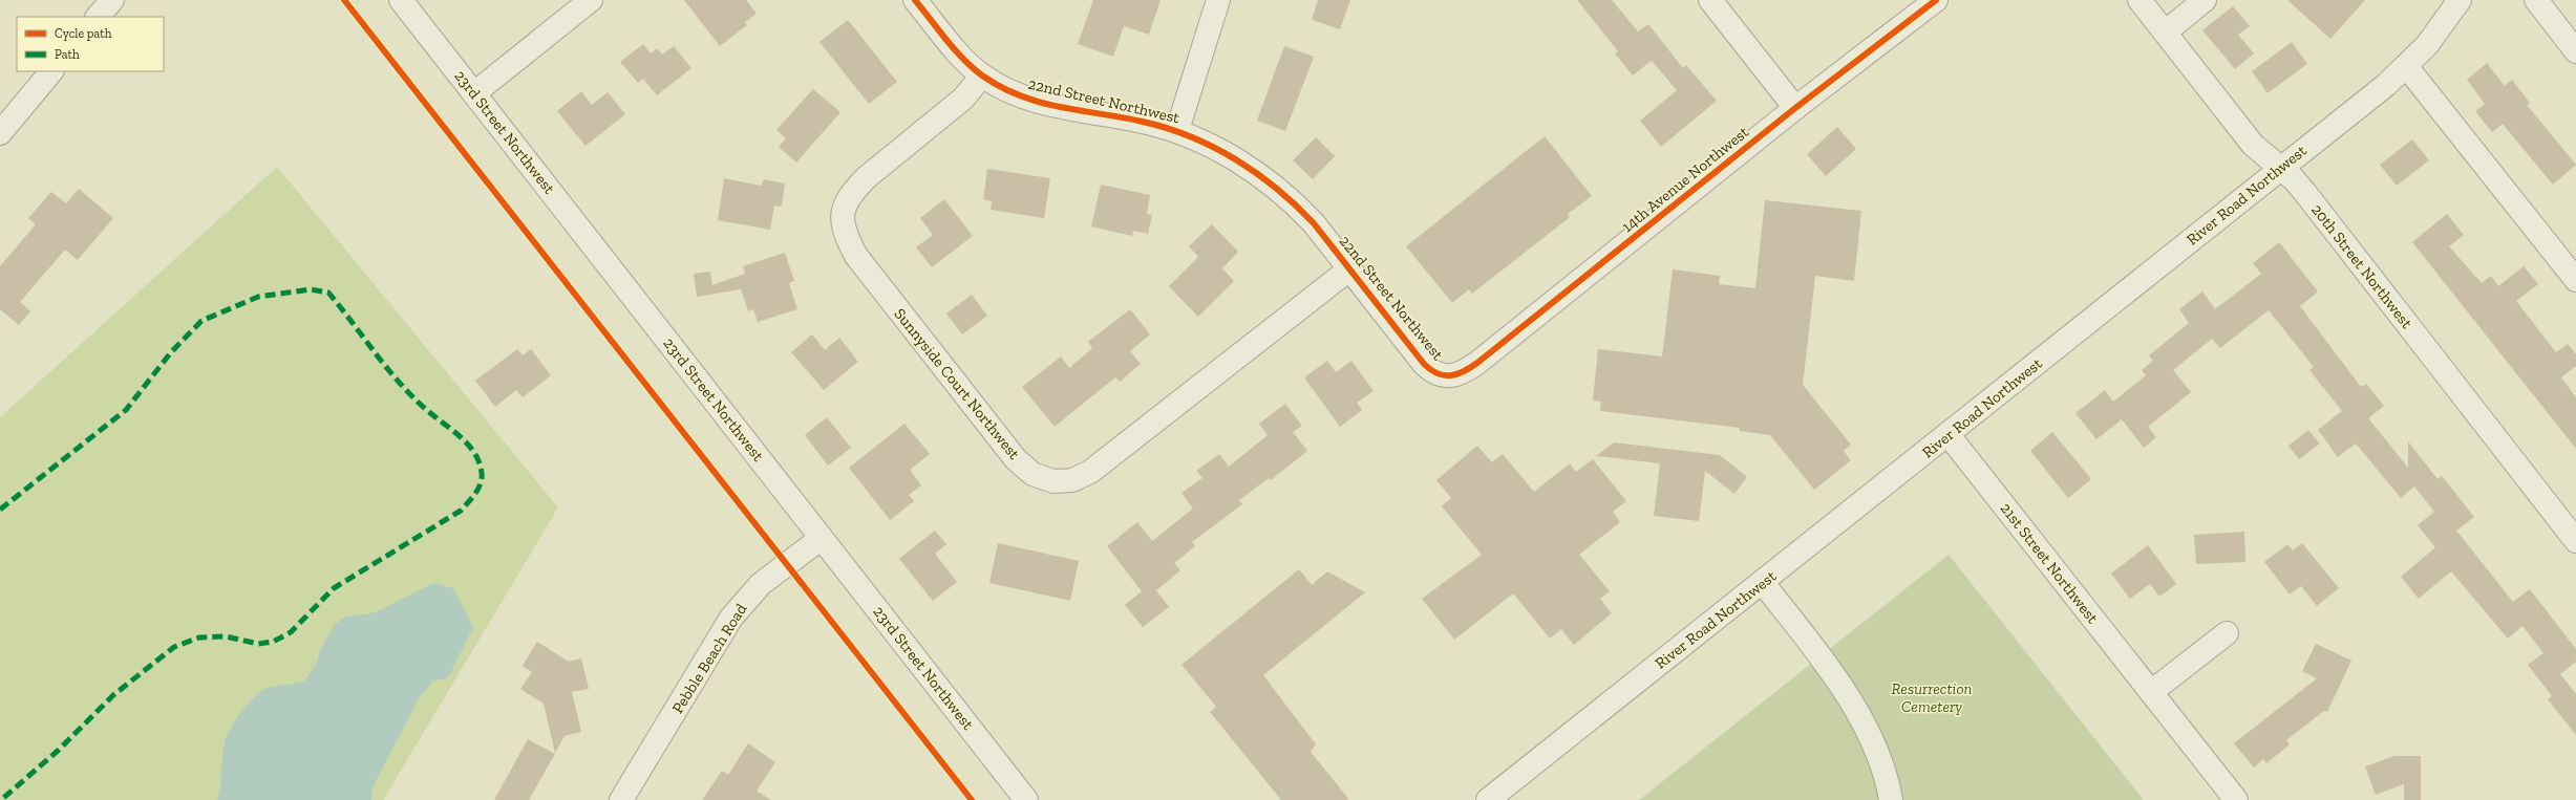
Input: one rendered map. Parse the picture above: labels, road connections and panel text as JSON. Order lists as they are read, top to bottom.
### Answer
{
  "streets": {
    "street": [
      "22nd Street Northwest",
      "23rd Street Northwest",
      "14th Avenue Northwest",
      "River Road Northwest",
      "20th Street Northwest",
      "Sunnyside Court Northwest",
      "21st Street Northwest",
      "Pebble Beach Road"
    ]
  },
  "crossings": [
    ["22nd Street Northwest", "14th Avenue Northwest"],
    ["22nd Street Northwest", "Sunnyside Court Northwest"],
    ["23rd Street Northwest", "Pebble Beach Road"],
    ["River Road Northwest", "20th Street Northwest"],
    ["River Road Northwest", "21st Street Northwest"]
  ],
  "parks": ["Resurrection Cemetery"],
  "legend": ["Cycle path", "Path"]
}
